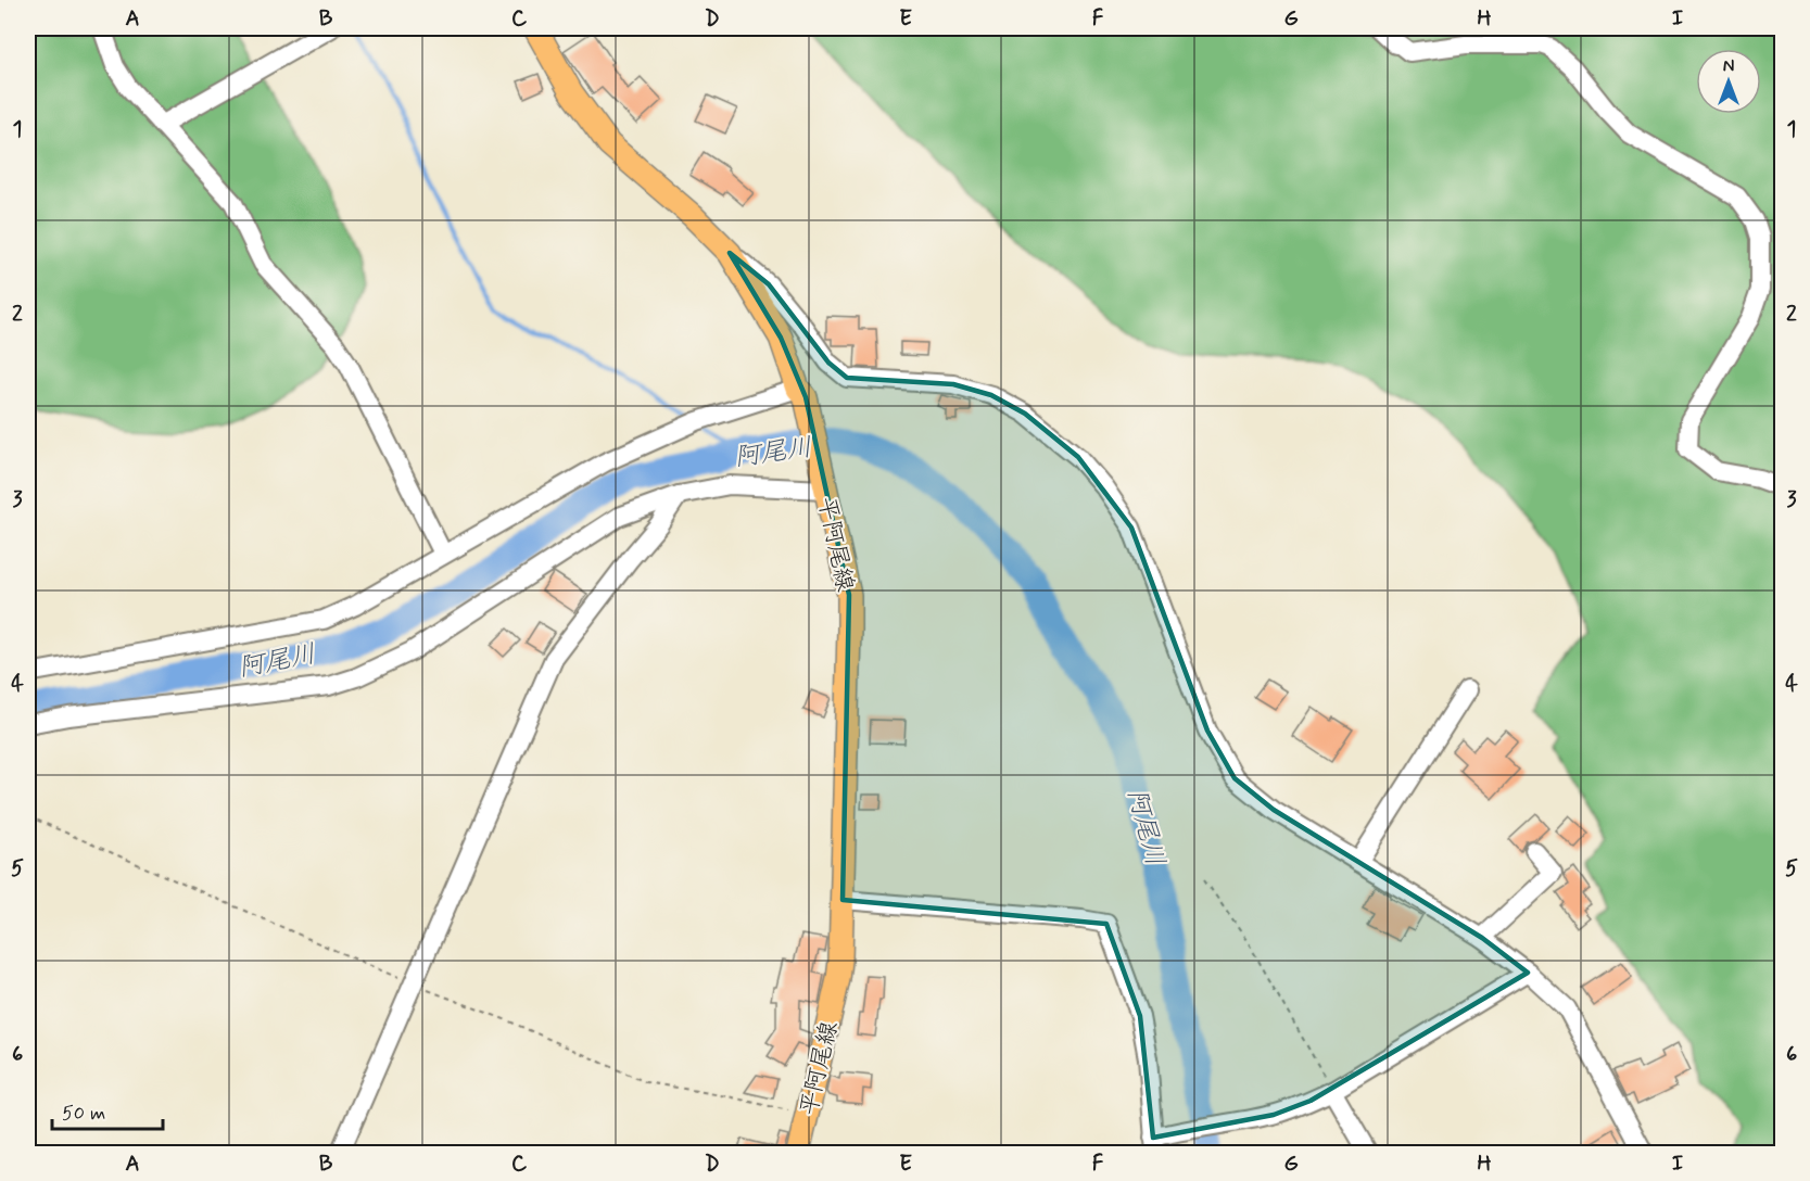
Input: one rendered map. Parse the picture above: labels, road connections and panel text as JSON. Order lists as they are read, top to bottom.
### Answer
{
  "streets": {
    "main road": ["平阿尾線"]
  },
  "water": ["阿尾川"],
  "scale_bar": "50 m",
  "north": "top",
  "grid": {
    "columns": [
      "A",
      "B",
      "C",
      "D",
      "E",
      "F",
      "G",
      "H",
      "I"
    ],
    "rows": [
      "1",
      "2",
      "3",
      "4",
      "5",
      "6"
    ]
  }
}
